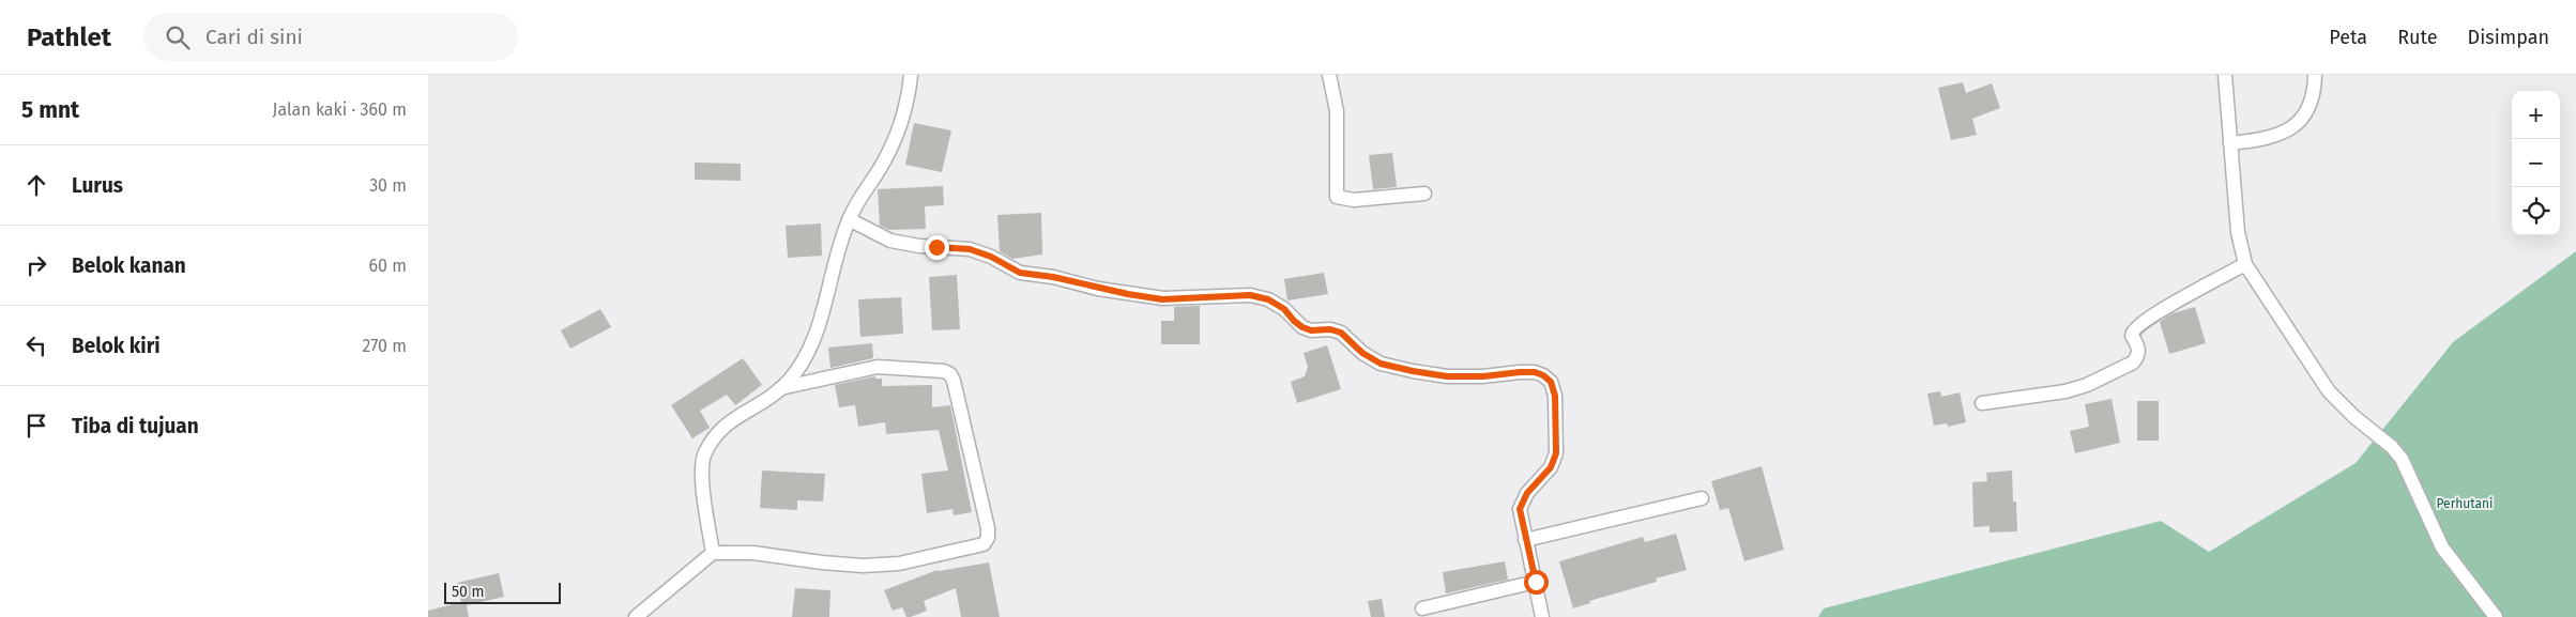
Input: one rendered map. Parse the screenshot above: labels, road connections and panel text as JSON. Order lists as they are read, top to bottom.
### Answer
{
  "parks": ["Perhutani"],
  "scale_bar": "50 m",
  "page": {
    "header": "Pathlet",
    "search": "Cari di sini",
    "nav": ["Peta", "Rute", "Disimpan"],
    "heading": ["5 mnt", "Jalan kaki · 360 m"],
    "map_buttons": ["+", "−"],
    "list": [
      ["Lurus", "30 m"],
      ["Belok kanan", "60 m"],
      ["Belok kiri", "270 m"],
      "Tiba di tujuan"
    ],
    "scale": "50 m"
  }
}
